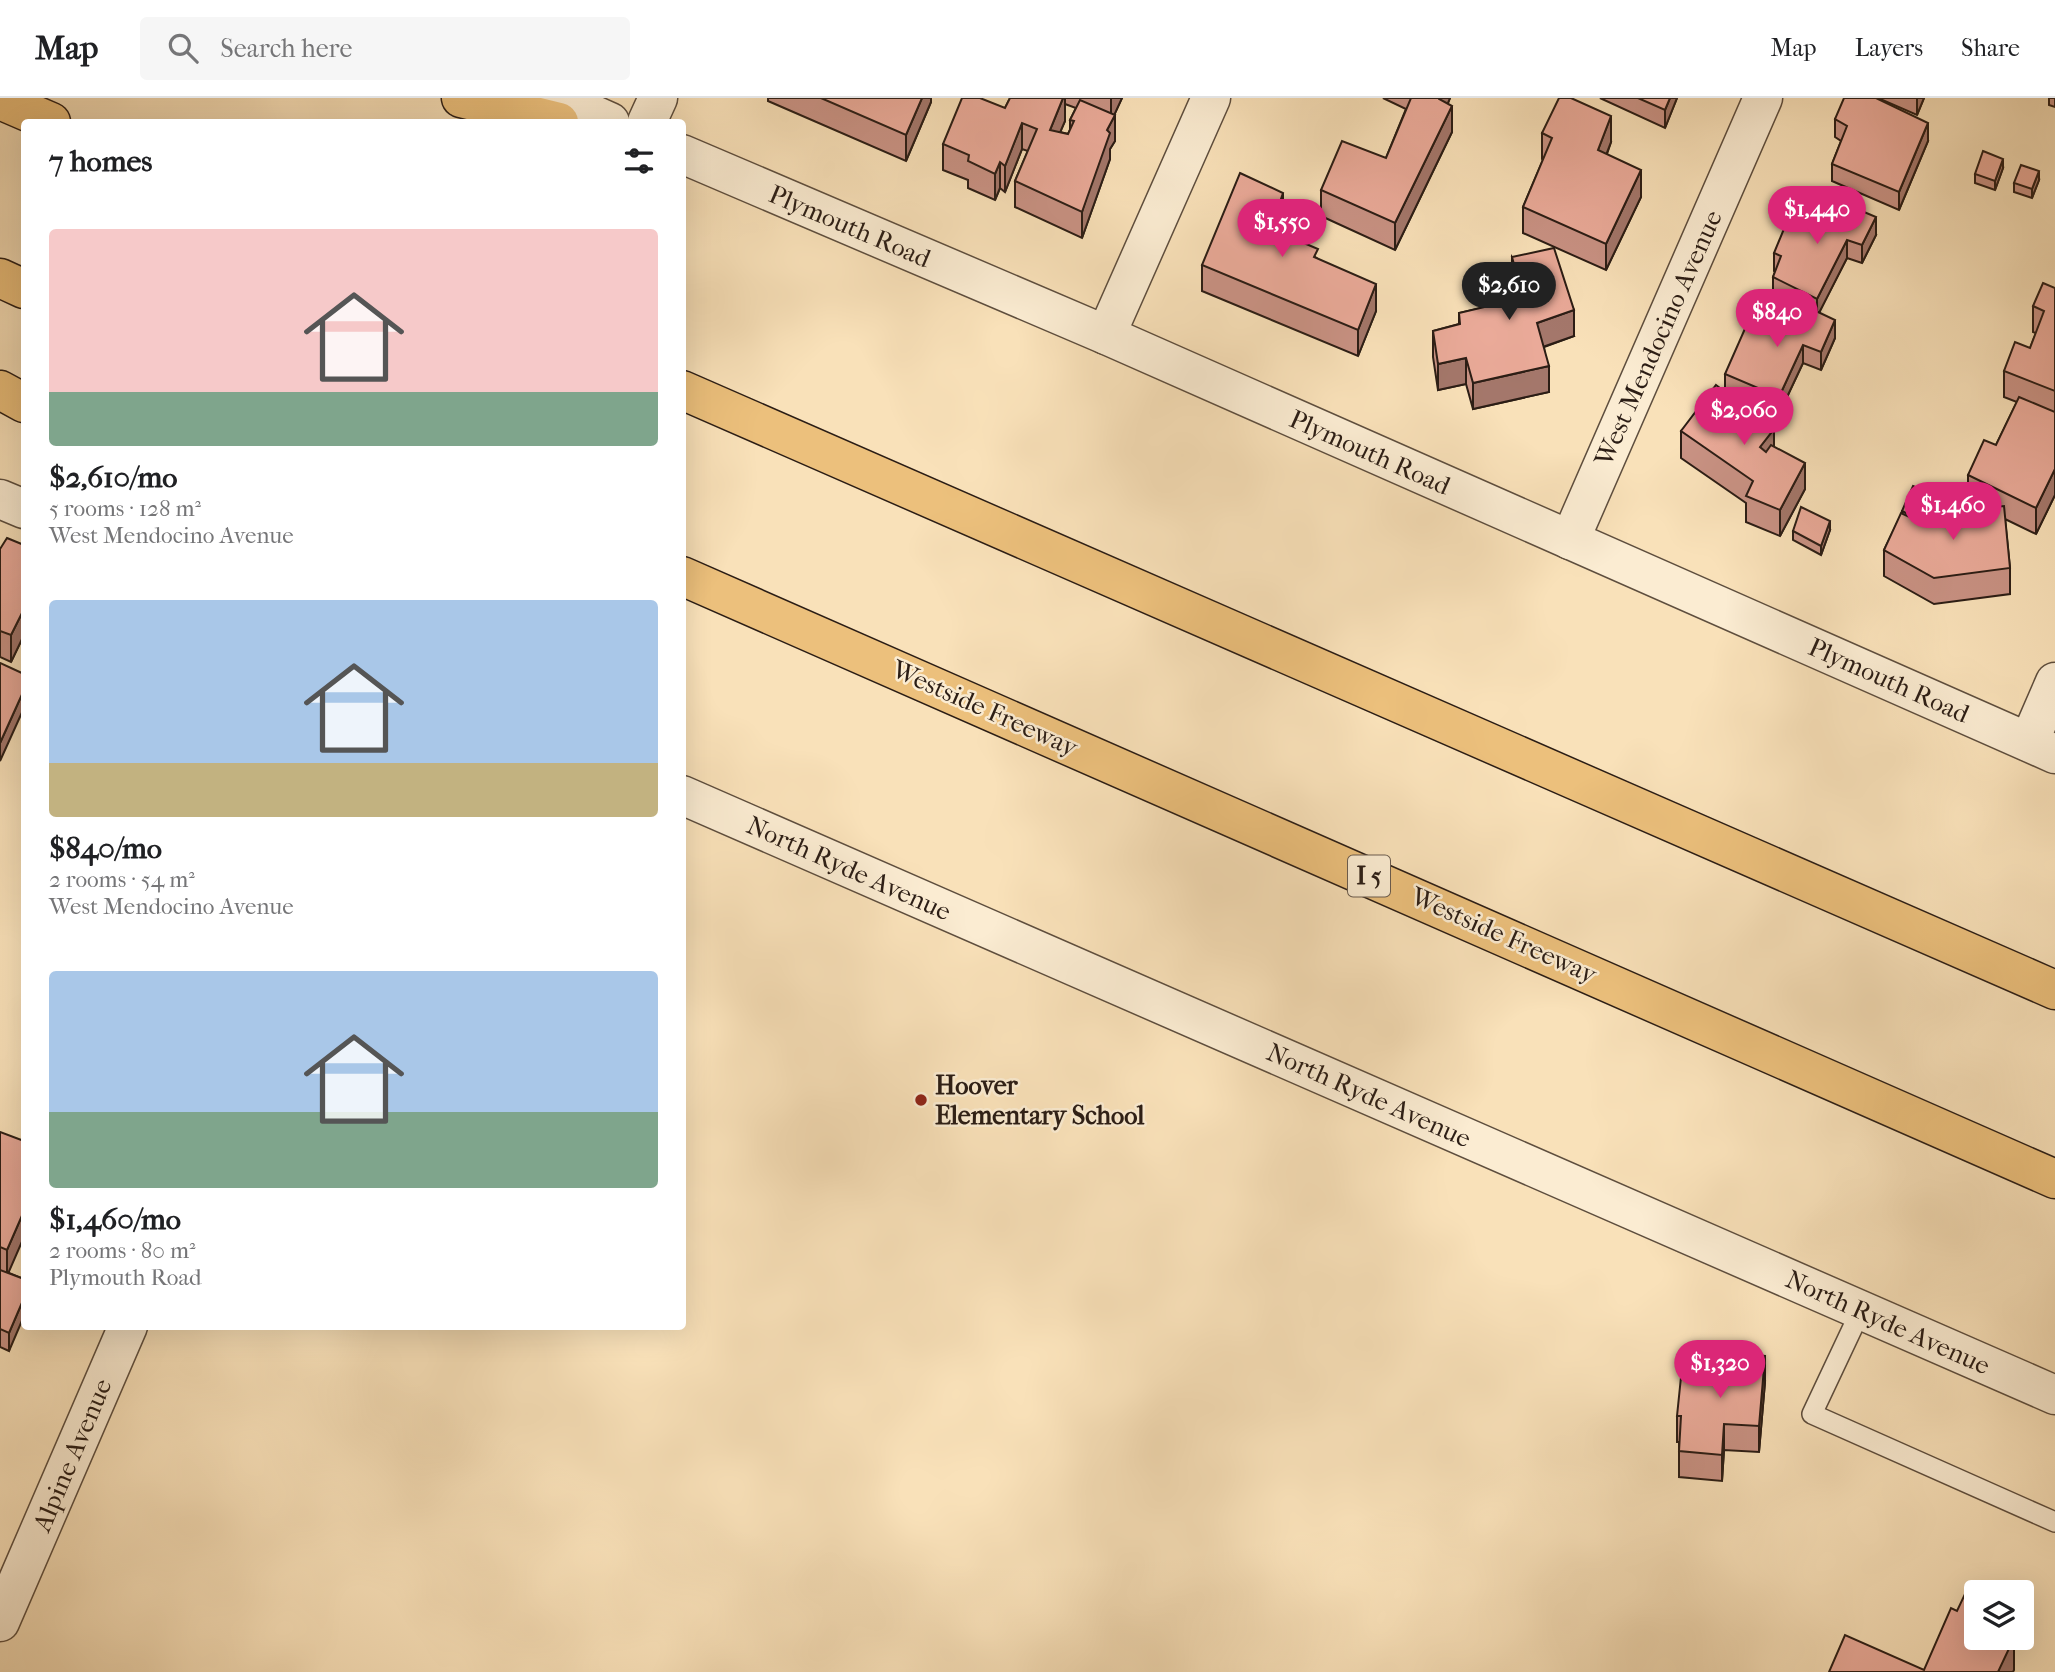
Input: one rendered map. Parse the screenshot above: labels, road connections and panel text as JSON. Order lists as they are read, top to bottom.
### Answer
{
  "streets": {
    "highway": ["Westside Freeway", "I 5"],
    "street": [
      "Plymouth Road",
      "West Mendocino Avenue",
      "North Ryde Avenue",
      "Alpine Avenue"
    ]
  },
  "crossings": [
    ["Plymouth Road", "West Mendocino Avenue"]
  ],
  "places": ["Hoover Elementary School"],
  "page": {
    "header": "Map",
    "search": "Search here",
    "nav": ["Map", "Layers", "Share"],
    "heading": "7 homes",
    "price": [
      "$1,440",
      "$1,550",
      "$2,610",
      "$840",
      "$2,060",
      "$1,460",
      "$1,320"
    ],
    "list": [
      {
        "name": "$2,610/mo",
        "note": "5 rooms · 128 m² · West Mendocino Avenue"
      },
      {
        "name": "$840/mo",
        "note": "2 rooms · 54 m² · West Mendocino Avenue"
      },
      {
        "name": "$1,460/mo",
        "note": "2 rooms · 80 m² · Plymouth Road"
      }
    ]
  }
}
